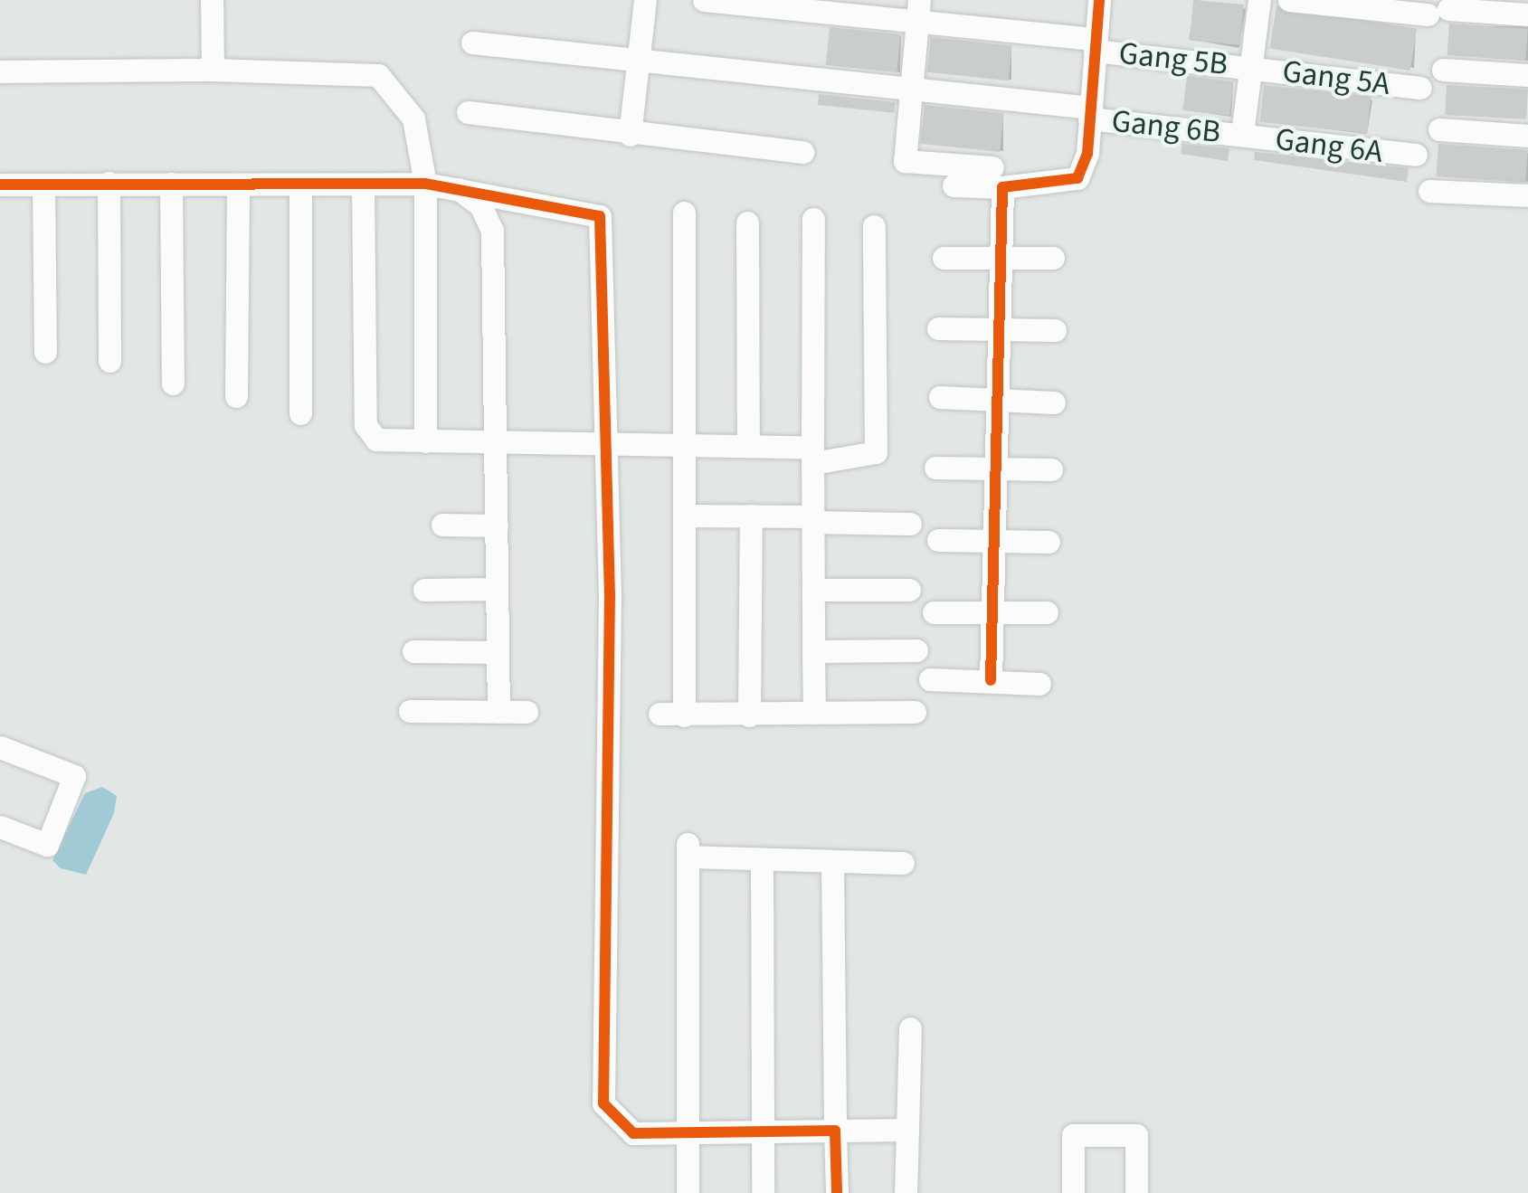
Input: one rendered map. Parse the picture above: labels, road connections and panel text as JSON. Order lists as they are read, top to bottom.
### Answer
{
  "streets": {
    "street": [
      "Gang 5B",
      "Gang 5A",
      "Gang 6B",
      "Gang 6A"
    ]
  },
  "crossings": [
    ["Gang 5B", "Gang 5A"],
    ["Gang 6B", "Gang 6A"]
  ]
}
